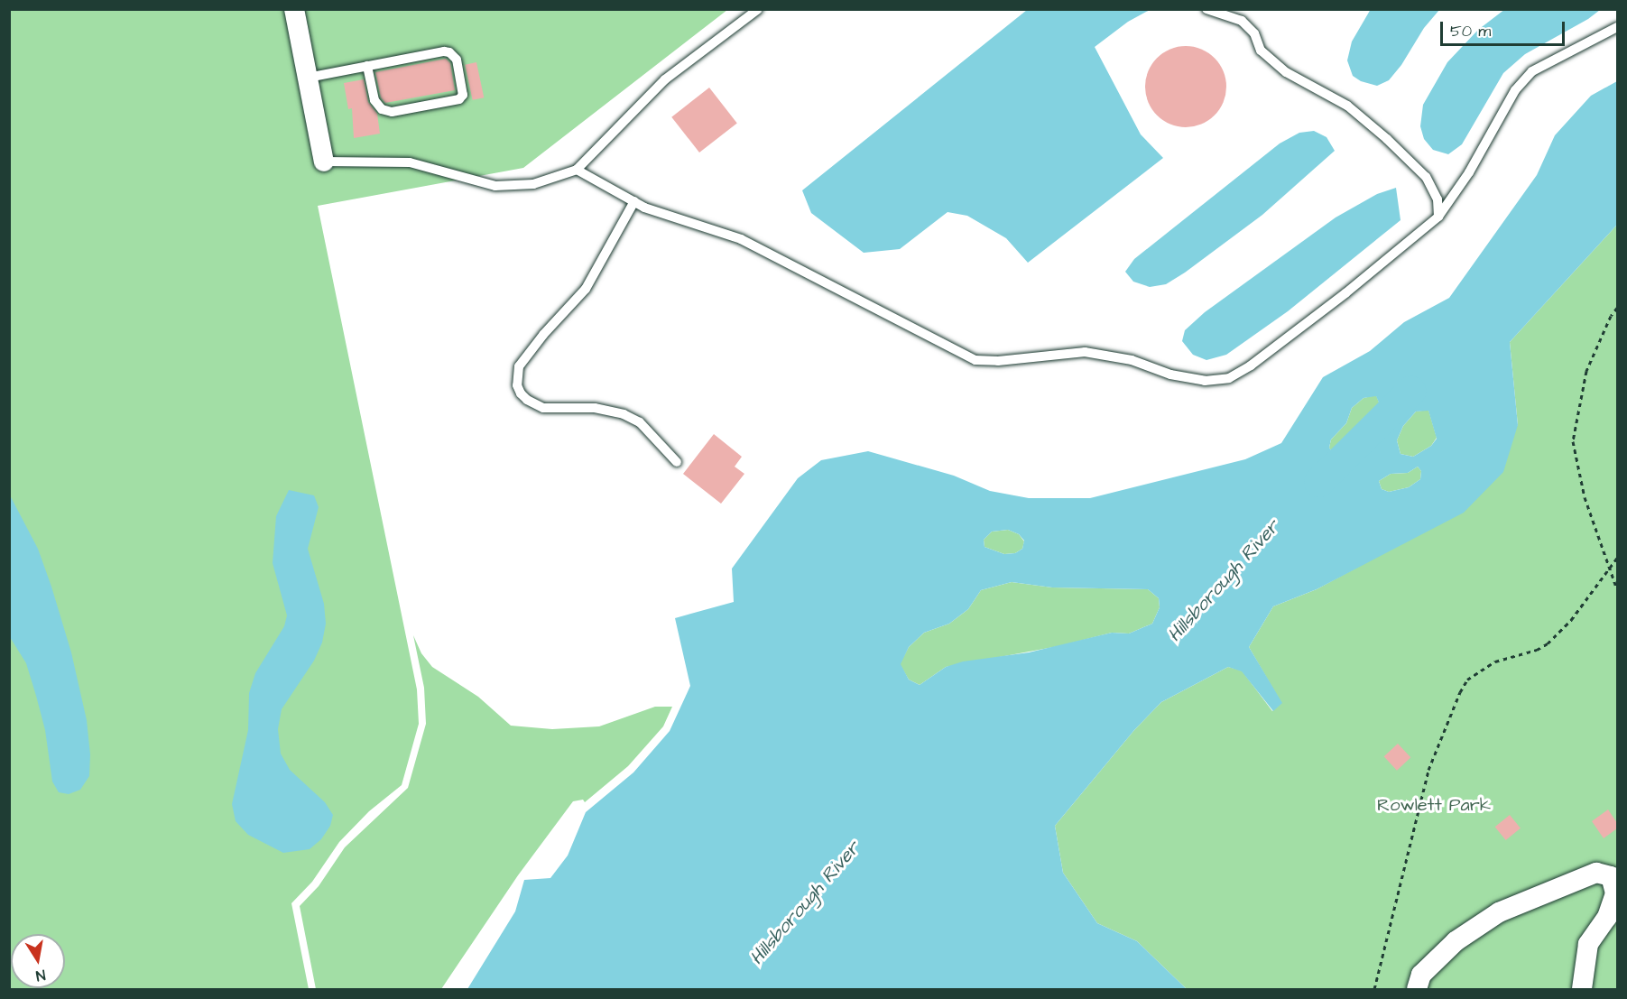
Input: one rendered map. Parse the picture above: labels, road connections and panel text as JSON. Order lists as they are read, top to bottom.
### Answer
{
  "water": ["Hillsborough River"],
  "parks": ["Rowlett Park"],
  "scale_bar": "50 m",
  "north": "bottom"
}
